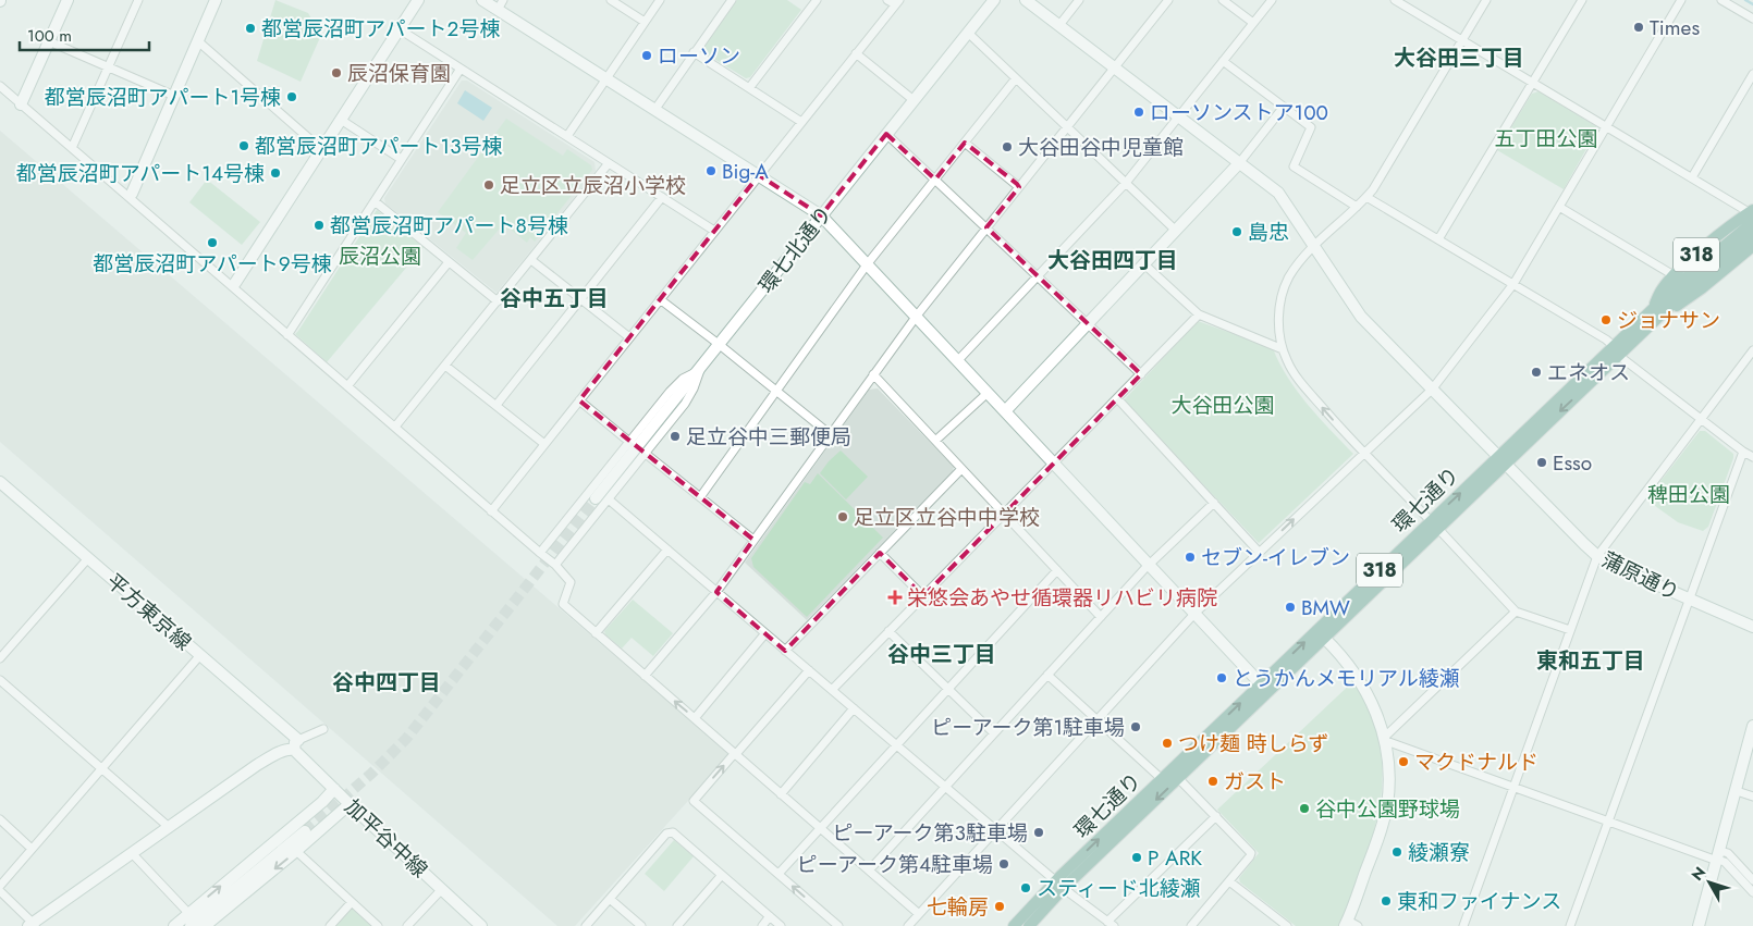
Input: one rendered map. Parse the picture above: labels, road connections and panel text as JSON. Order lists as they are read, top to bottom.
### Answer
{
  "streets": {
    "main road": ["318", "環七通り"],
    "street": [
      "環七北通り",
      "蒲原通り",
      "平方東京線",
      "加平谷中線"
    ]
  },
  "crossings": [
    ["318", "環七通り"],
    ["環七通り", "蒲原通り"],
    ["平方東京線", "加平谷中線"]
  ],
  "districts": [
    "大谷田三丁目",
    "大谷田四丁目",
    "谷中五丁目",
    "谷中三丁目",
    "東和五丁目",
    "谷中四丁目"
  ],
  "parks": [
    "五丁田公園",
    "辰沼公園",
    "大谷田公園",
    "稗田公園"
  ],
  "places": {
    "other": [
      "Times",
      "都営辰沼町アパート2号棟",
      "ローソン",
      "辰沼保育園",
      "都営辰沼町アパート1号棟",
      "ローソンストア100",
      "都営辰沼町アパート13号棟",
      "大谷田谷中児童館",
      "Big-A",
      "都営辰沼町アパート14号棟",
      "足立区立辰沼小学校",
      "都営辰沼町アパート8号棟",
      "島忠",
      "都営辰沼町アパート9号棟",
      "ジョナサン",
      "エネオス",
      "足立谷中三郵便局",
      "Esso",
      "足立区立谷中中学校",
      "セブン-イレブン",
      "BMW",
      "とうかんメモリアル綾瀬",
      "ピーアーク第1駐車場",
      "つけ麺 時しらず",
      "マクドナルド",
      "ガスト",
      "谷中公園野球場",
      "ピーアーク第3駐車場",
      "綾瀬寮",
      "P ARK",
      "ピーアーク第4駐車場",
      "スティード北綾瀬",
      "東和ファイナンス",
      "七輪房"
    ],
    "health": ["栄悠会あやせ循環器リハビリ病院"]
  },
  "scale_bar": "100 m",
  "north": "top left"
}
